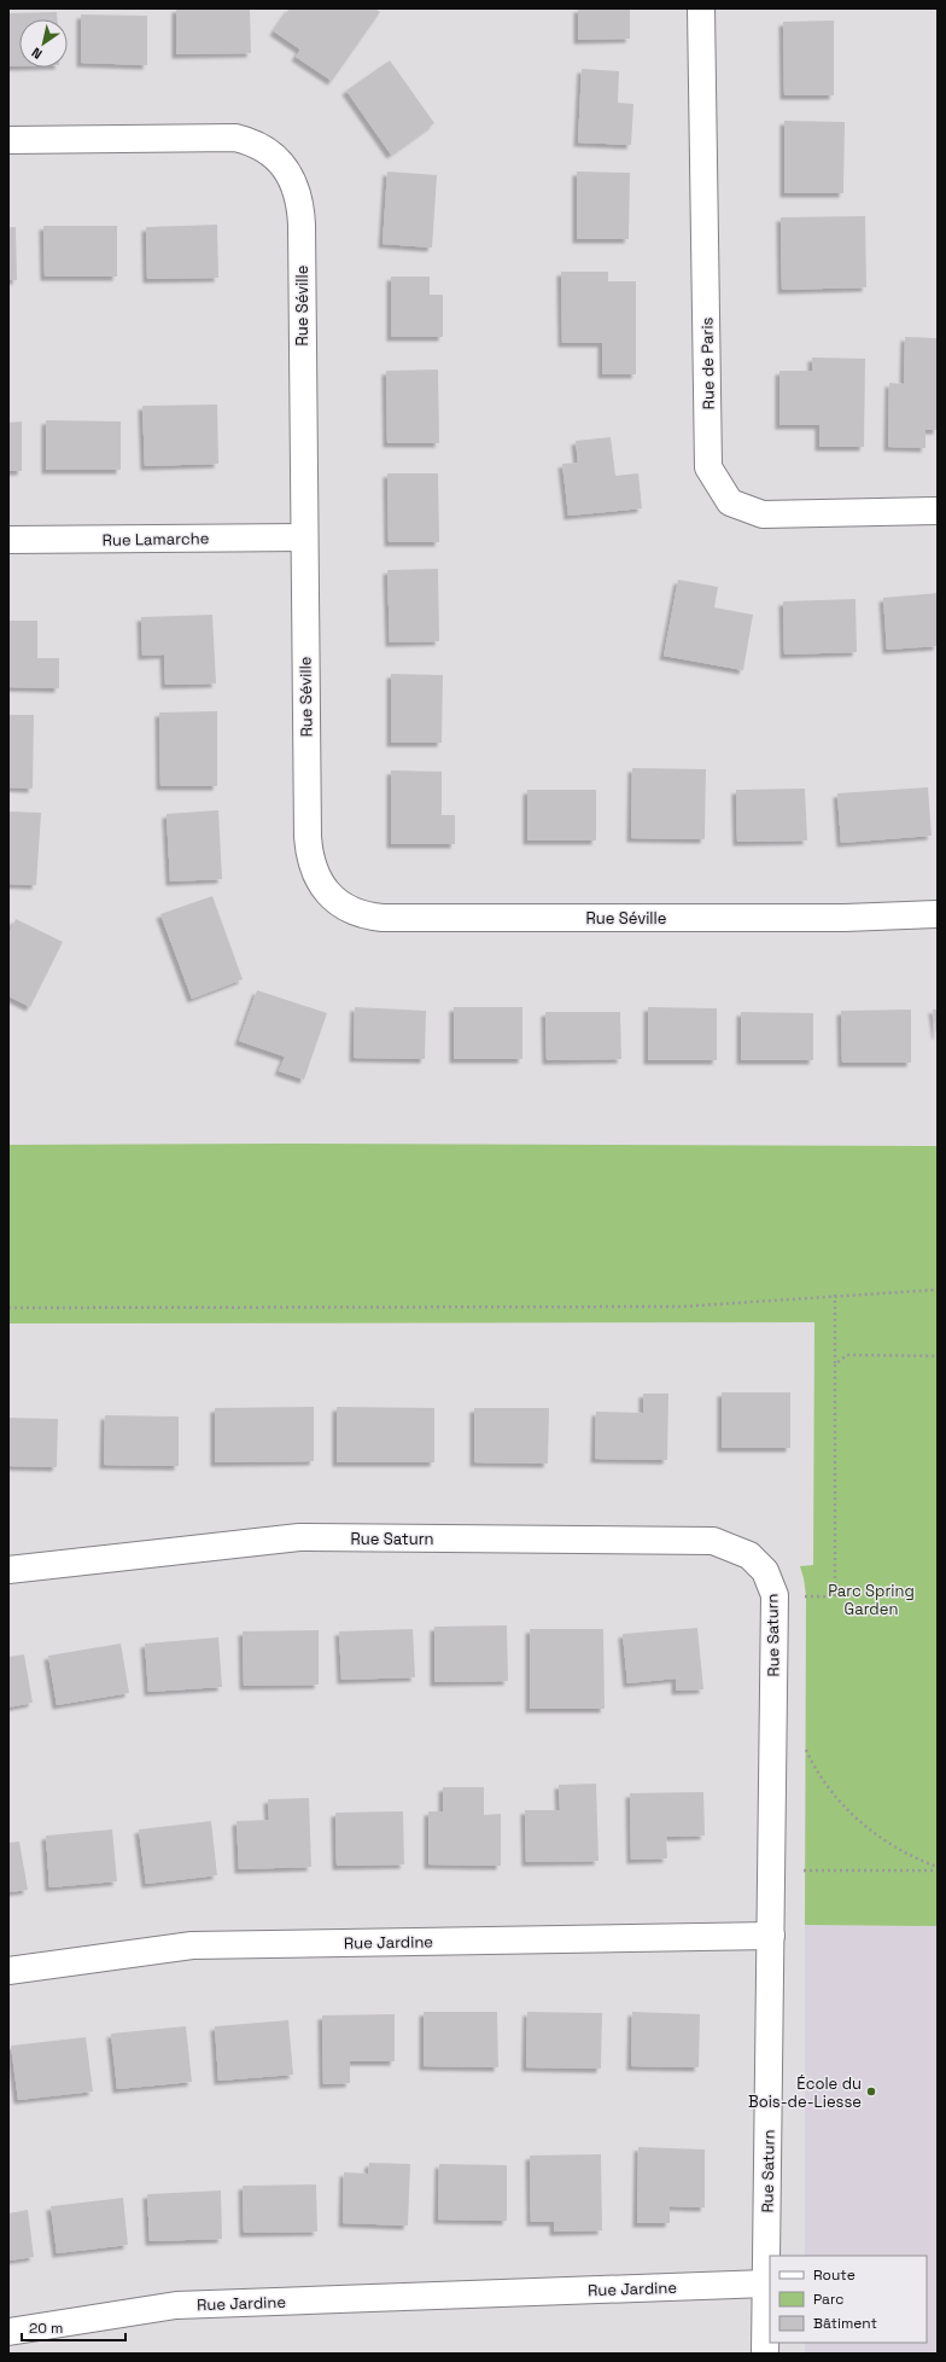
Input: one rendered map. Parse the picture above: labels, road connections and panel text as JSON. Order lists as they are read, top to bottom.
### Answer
{
  "streets": {
    "street": [
      "Rue Séville",
      "Rue de Paris",
      "Rue Lamarche",
      "Rue Saturn",
      "Rue Jardine"
    ]
  },
  "crossings": [
    ["Rue Séville", "Rue Lamarche"],
    ["Rue Saturn", "Rue Jardine"]
  ],
  "parks": ["Parc Spring Garden"],
  "places": ["École du Bois-de-Liesse"],
  "legend": ["Route", "Parc", "Bâtiment"],
  "scale_bar": "20 m",
  "north": "bottom left"
}
